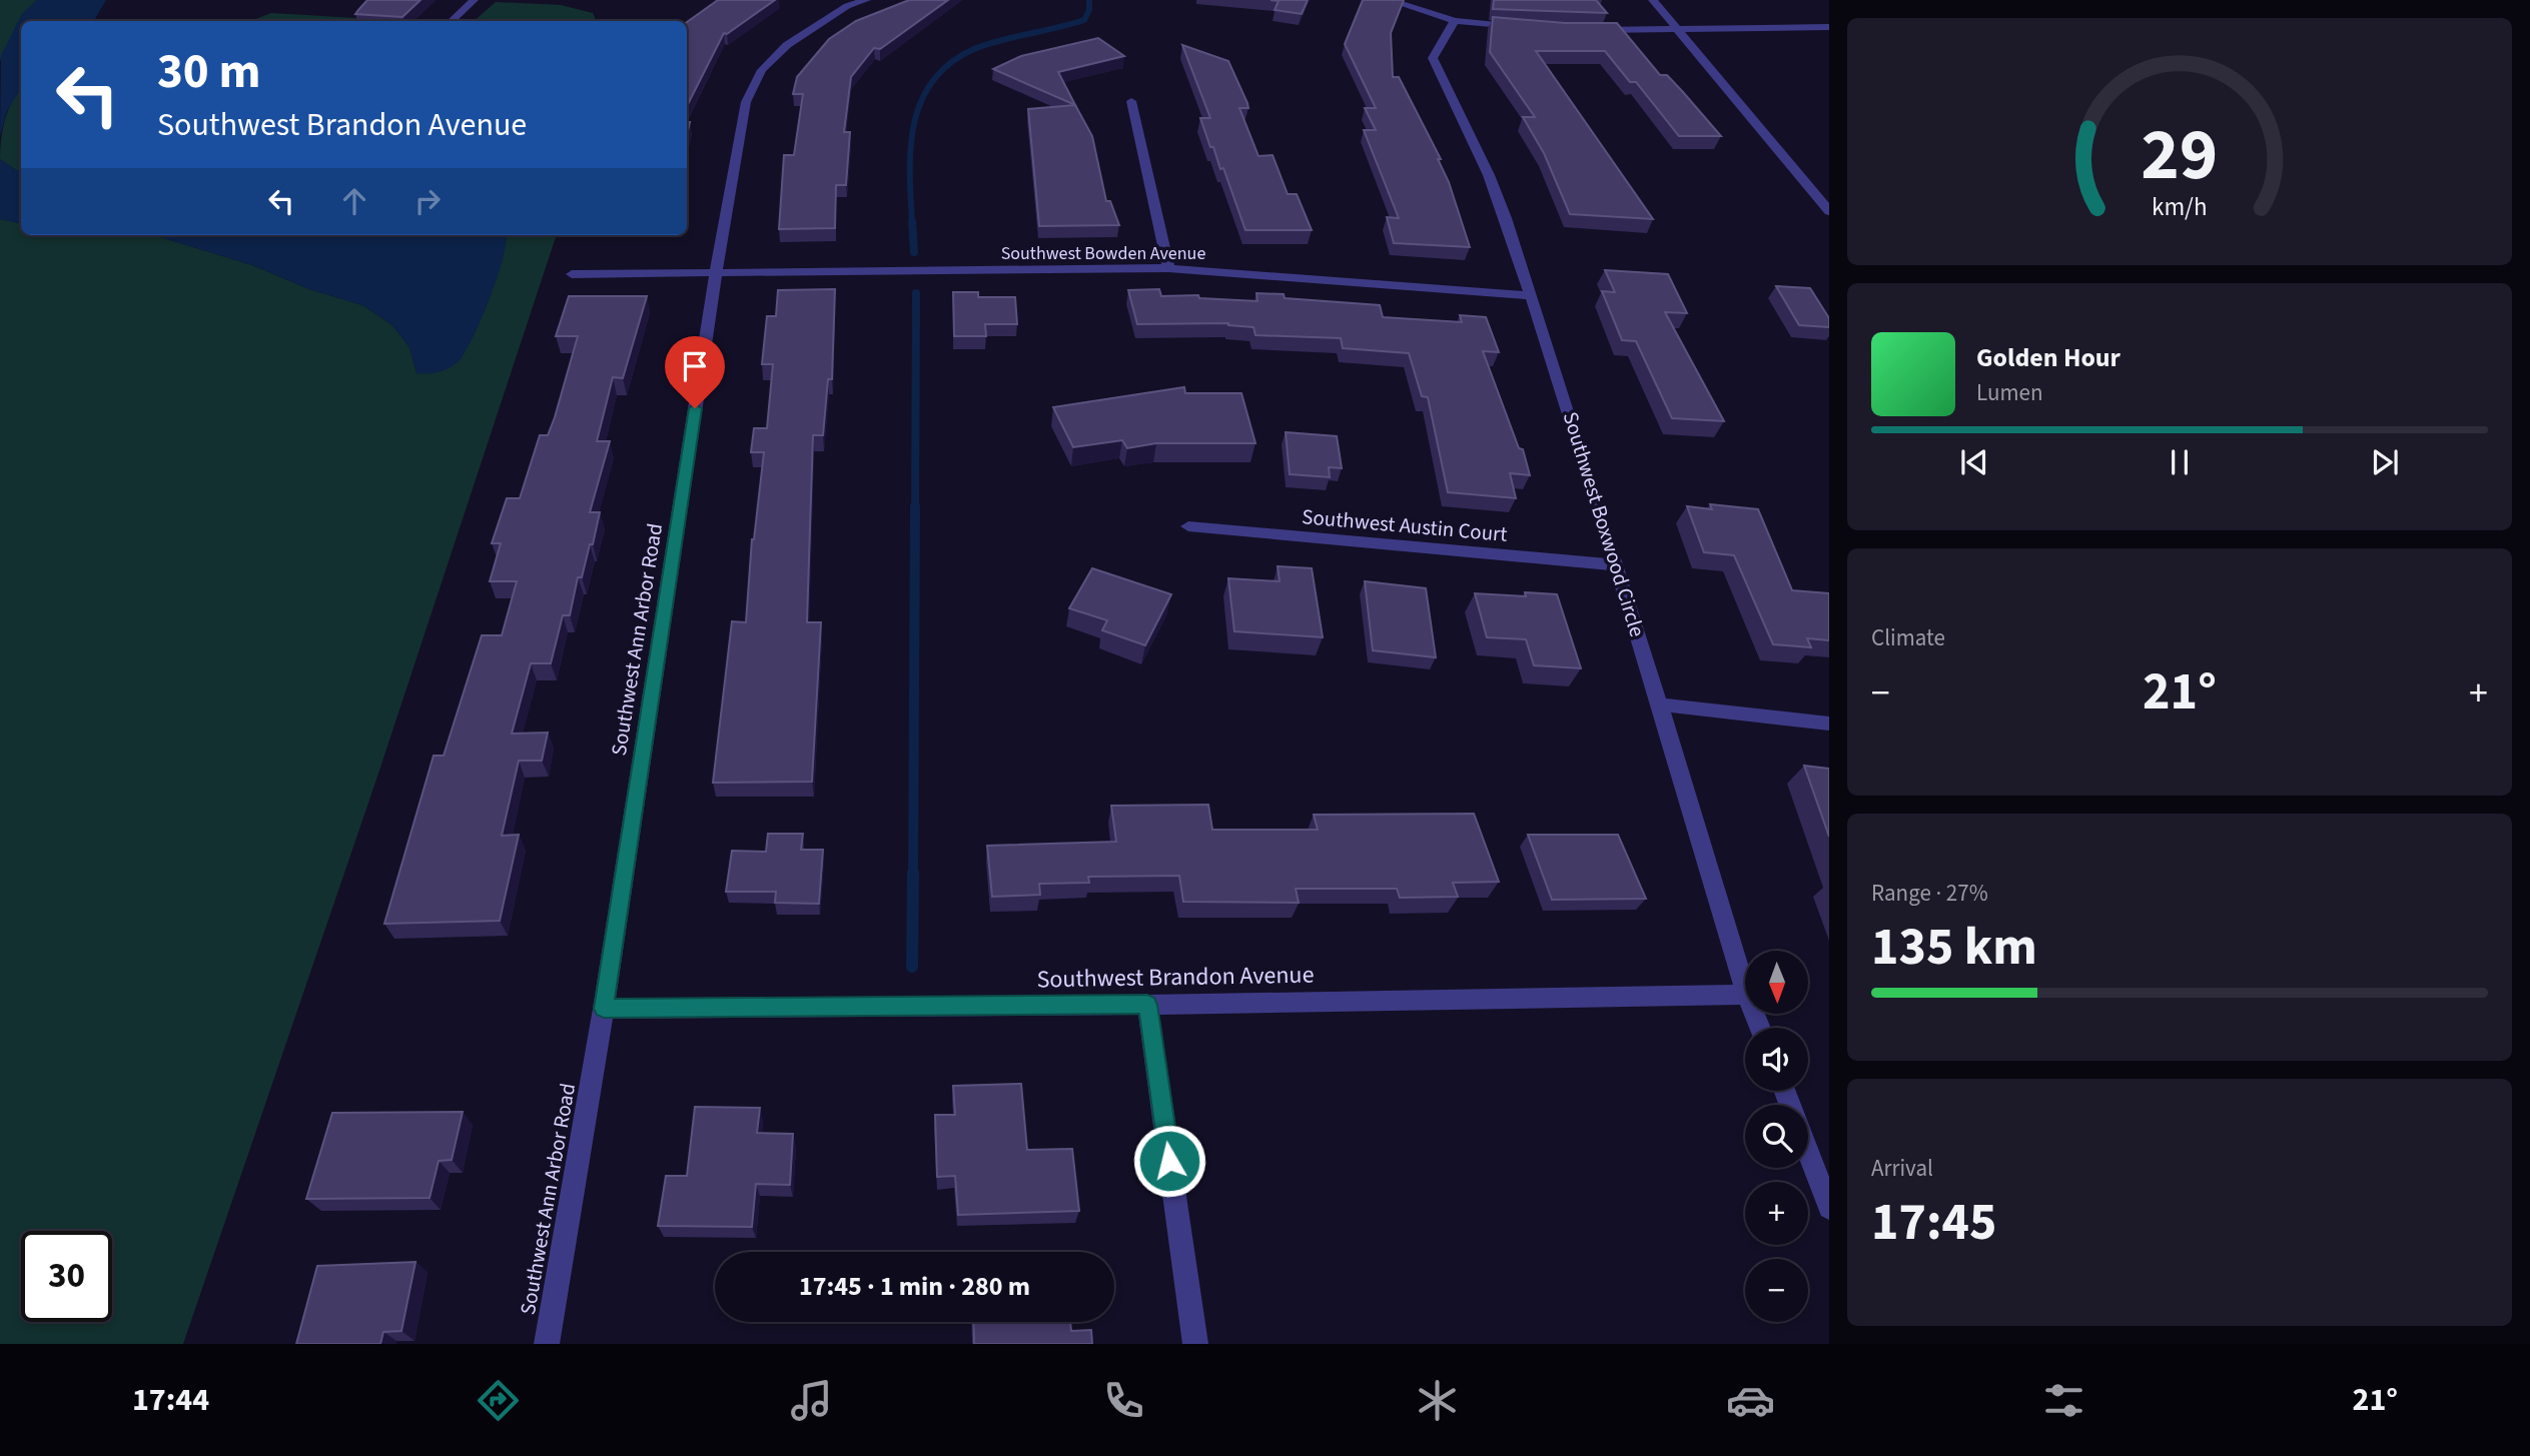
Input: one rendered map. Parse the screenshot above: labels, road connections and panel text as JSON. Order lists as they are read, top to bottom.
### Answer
{
  "streets": {
    "street": [
      "Southwest Bowden Avenue",
      "Southwest Boxwood Circle",
      "Southwest Austin Court",
      "Southwest Ann Arbor Road",
      "Southwest Brandon Avenue"
    ]
  },
  "crossings": [
    ["Southwest Bowden Avenue", "Southwest Boxwood Circle"],
    ["Southwest Bowden Avenue", "Southwest Ann Arbor Road"],
    ["Southwest Boxwood Circle", "Southwest Austin Court"],
    ["Southwest Ann Arbor Road", "Southwest Brandon Avenue"]
  ],
  "north": "bottom",
  "page": {
    "turn": ["30 m", "Southwest Brandon Avenue"],
    "song": ["Golden Hour", "Lumen"],
    "tile": [
      "Climate",
      ["Range · 27%", "135 km"],
      ["Arrival", "17:45"]
    ],
    "heat": ["−", "21°", "+"],
    "map_buttons": ["+", "−"],
    "limit": "30",
    "trip": "17:45 · 1 min · 280 m",
    "tabs": ["17:44", "21°"],
    "gauge": ["29", "km/h"]
  }
}
